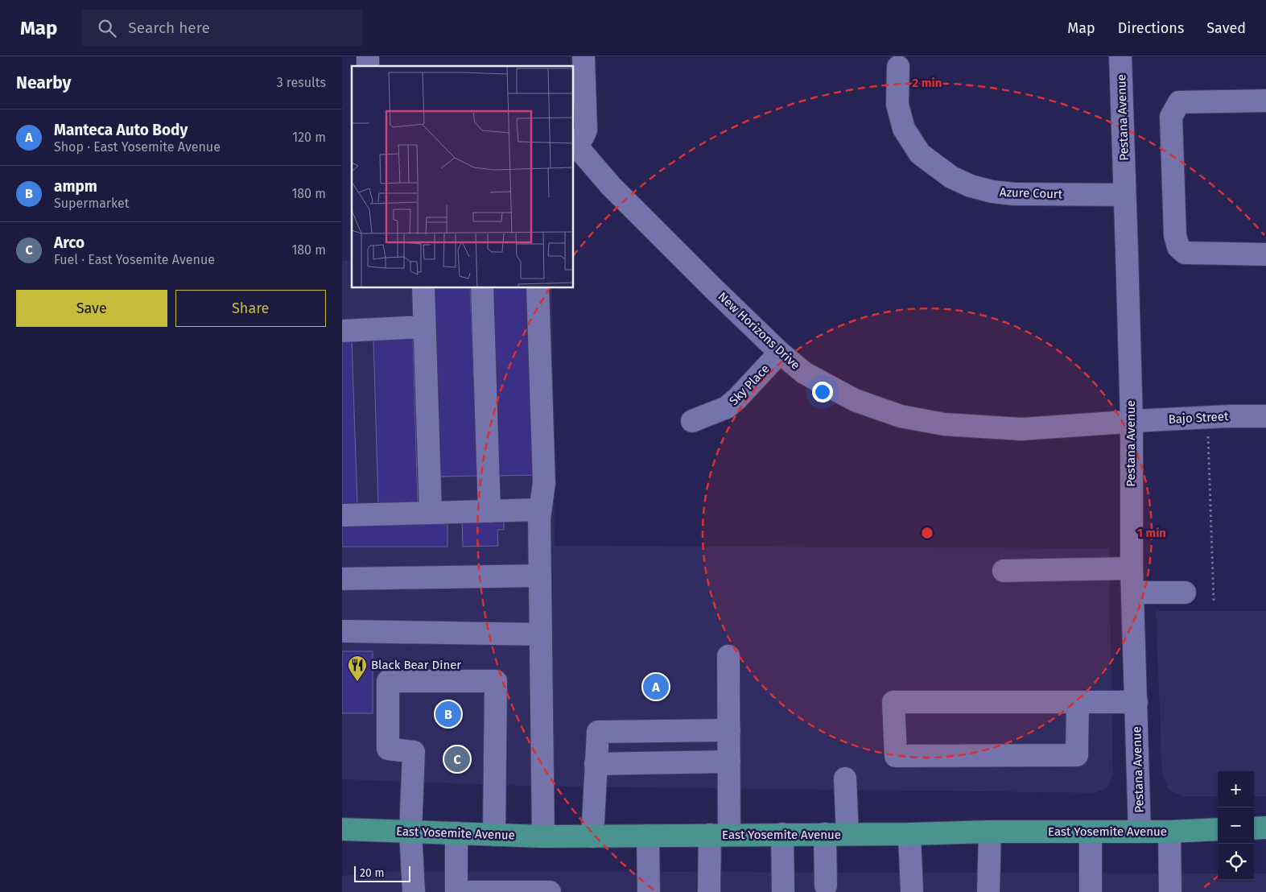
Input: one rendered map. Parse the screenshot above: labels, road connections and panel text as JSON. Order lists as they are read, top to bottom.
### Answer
{
  "streets": {
    "main road": ["East Yosemite Avenue"],
    "street": [
      "Pestana Avenue",
      "Azure Court",
      "New Horizons Drive",
      "Sky Place",
      "Bajo Street"
    ]
  },
  "crossings": [
    ["Pestana Avenue", "Azure Court"],
    ["Pestana Avenue", "New Horizons Drive"],
    ["Pestana Avenue", "Bajo Street"],
    ["Pestana Avenue", "East Yosemite Avenue"],
    ["New Horizons Drive", "Sky Place"],
    ["New Horizons Drive", "Bajo Street"]
  ],
  "places": {
    "restaurant": ["Black Bear Diner"]
  },
  "scale_bar": "20 m",
  "page": {
    "header": "Map",
    "search": "Search here",
    "nav": ["Map", "Directions", "Saved"],
    "heading": ["Nearby", "3 results"],
    "list": [
      {
        "mark": "A",
        "name": "Manteca Auto Body",
        "note": "Shop · East Yosemite Avenue",
        "value": "120 m"
      },
      {
        "mark": "B",
        "name": "ampm",
        "note": "Supermarket",
        "value": "180 m"
      },
      {
        "mark": "C",
        "name": "Arco",
        "note": "Fuel · East Yosemite Avenue",
        "value": "180 m"
      }
    ],
    "buttons": ["Save", "Share"],
    "pins": ["A", "B", "C"],
    "map_buttons": ["+", "−"],
    "scale": "20 m"
  },
  "rings": ["2 min", "1 min"]
}
